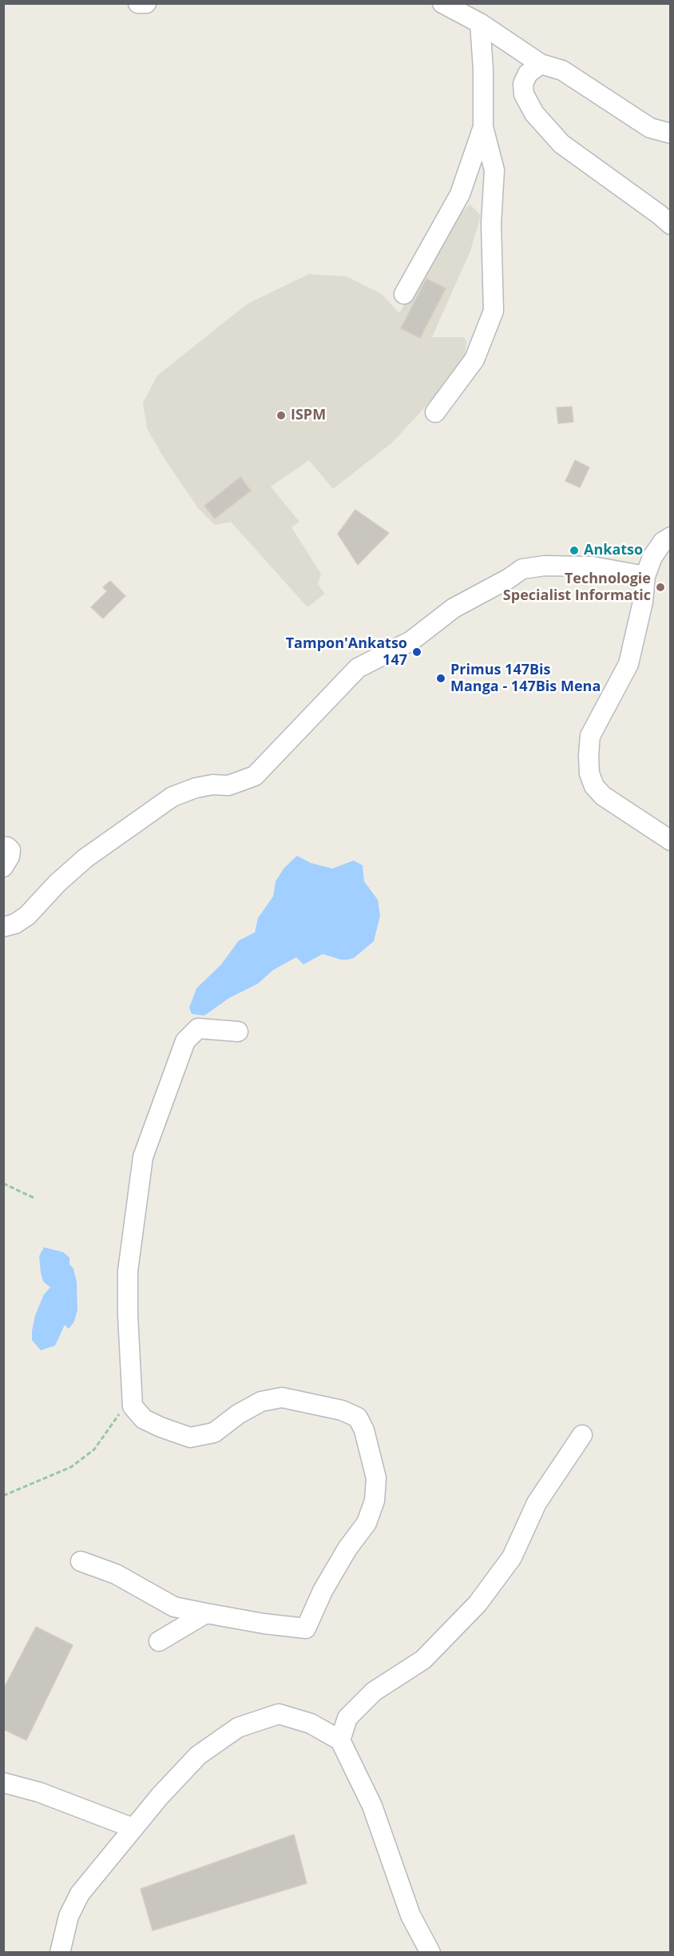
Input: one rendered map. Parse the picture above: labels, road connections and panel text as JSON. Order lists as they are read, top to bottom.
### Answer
{
  "places": [
    "ISPM",
    "Ankatso",
    "Technologie Specialist Informatic",
    "Tampon'Ankatso 147",
    "Primus 147Bis Manga - 147Bis Mena"
  ]
}
